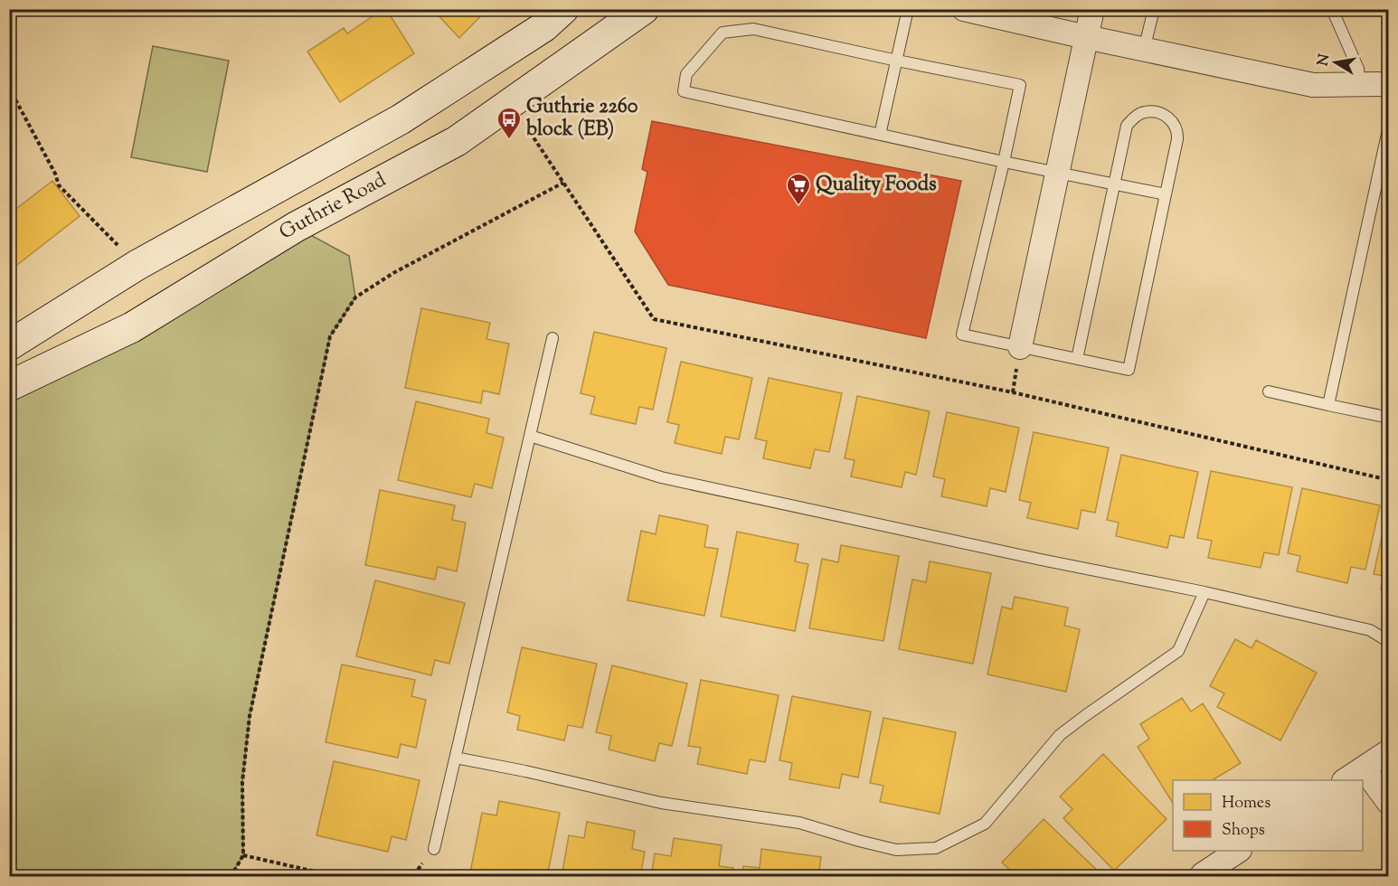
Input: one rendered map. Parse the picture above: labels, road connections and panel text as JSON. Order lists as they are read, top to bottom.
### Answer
{
  "streets": {
    "main road": ["Guthrie Road"]
  },
  "places": {
    "bus stop": ["Guthrie 2260 block (EB)"],
    "supermarket": ["Quality Foods"]
  },
  "legend": ["Homes", "Shops"],
  "north": "left"
}
